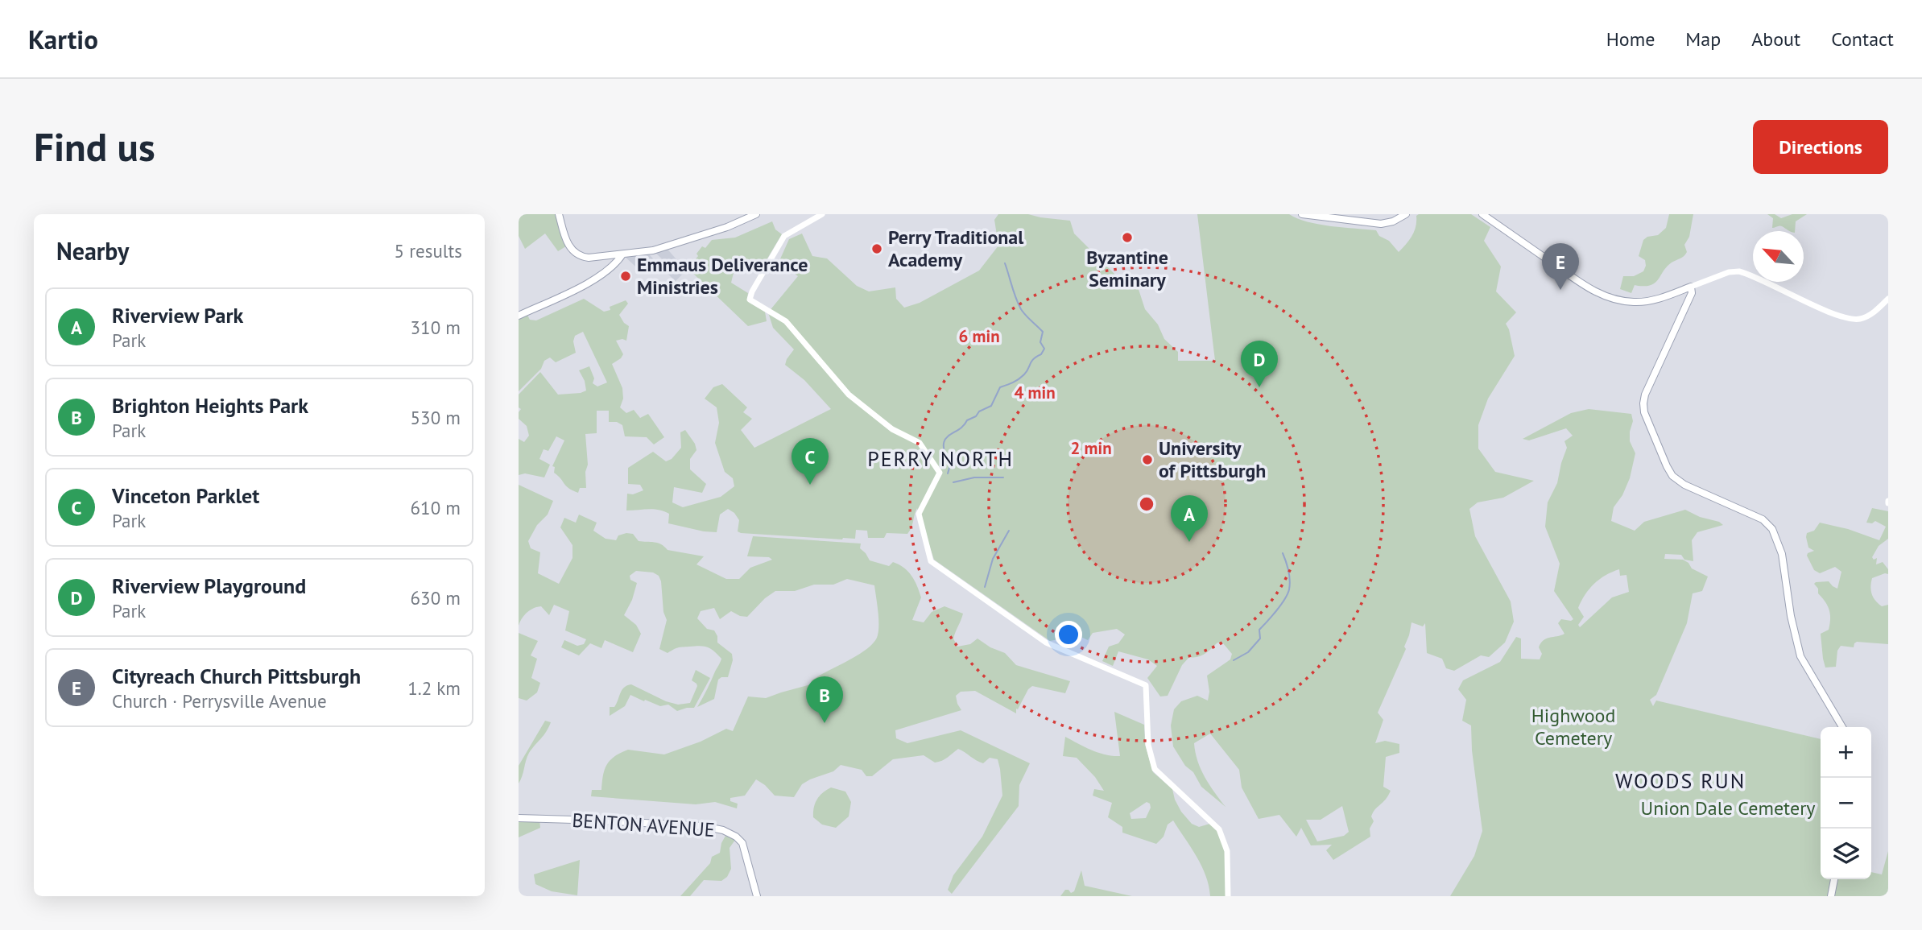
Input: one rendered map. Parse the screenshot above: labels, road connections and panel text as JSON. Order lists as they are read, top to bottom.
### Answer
{
  "streets": {
    "main road": ["BENTON AVENUE"]
  },
  "districts": ["PERRY NORTH", "WOODS RUN"],
  "parks": ["Highwood Cemetery", "Union Dale Cemetery"],
  "places": [
    "Byzantine Seminary",
    "Perry Traditional Academy",
    "Emmaus Deliverance Ministries",
    "University of Pittsburgh"
  ],
  "north": "top left",
  "page": {
    "header": "Kartio",
    "nav": [
      "Home",
      "Map",
      "About",
      "Contact"
    ],
    "buttons": "Directions",
    "title": "Find us",
    "heading": ["Nearby", "5 results"],
    "pins": [
      "E",
      "D",
      "C",
      "A",
      "B"
    ],
    "list": [
      {
        "mark": "A",
        "name": "Riverview Park",
        "note": "Park",
        "value": "310 m"
      },
      {
        "mark": "B",
        "name": "Brighton Heights Park",
        "note": "Park",
        "value": "530 m"
      },
      {
        "mark": "C",
        "name": "Vinceton Parklet",
        "note": "Park",
        "value": "610 m"
      },
      {
        "mark": "D",
        "name": "Riverview Playground",
        "note": "Park",
        "value": "630 m"
      },
      {
        "mark": "E",
        "name": "Cityreach Church Pittsburgh",
        "note": "Church · Perrysville Avenue",
        "value": "1.2 km"
      }
    ],
    "map_buttons": ["+", "−"]
  },
  "rings": ["6 min", "4 min", "2 min"]
}
